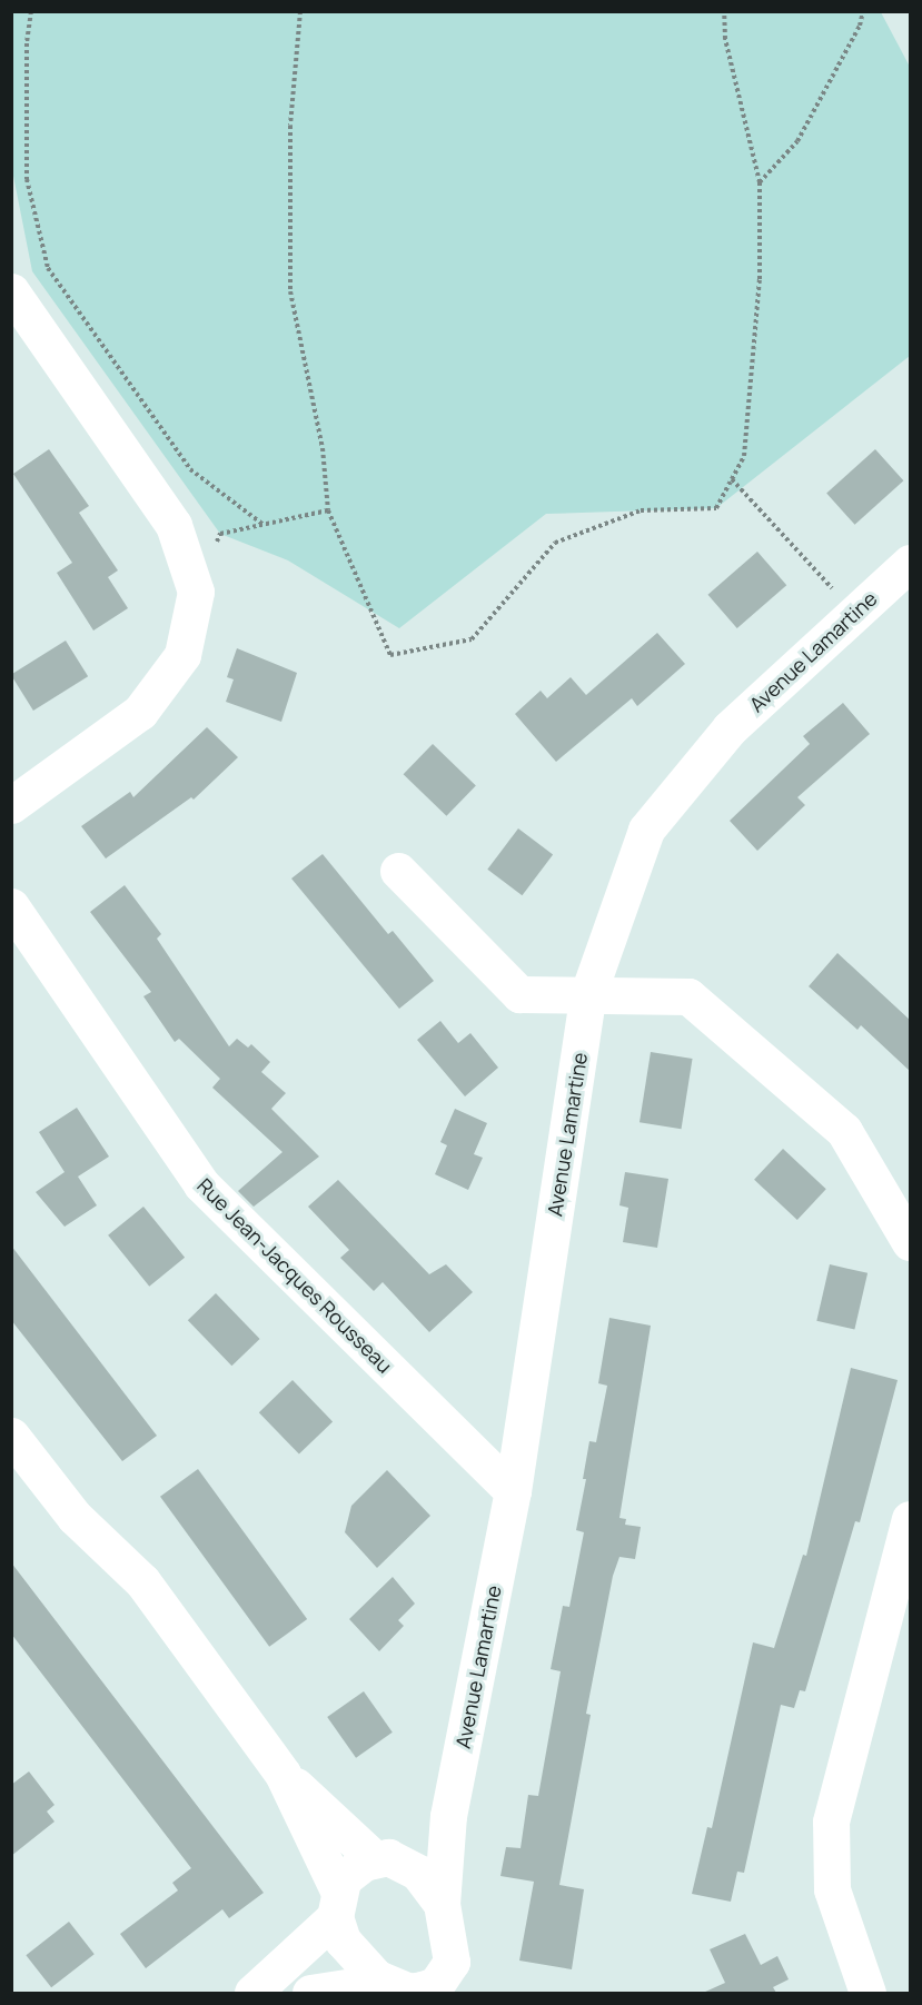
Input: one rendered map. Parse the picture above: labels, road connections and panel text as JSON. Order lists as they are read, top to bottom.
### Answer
{
  "streets": {
    "street": ["Avenue Lamartine", "Rue Jean-Jacques Rousseau"]
  },
  "crossings": [
    ["Avenue Lamartine", "Rue Jean-Jacques Rousseau"]
  ]
}
